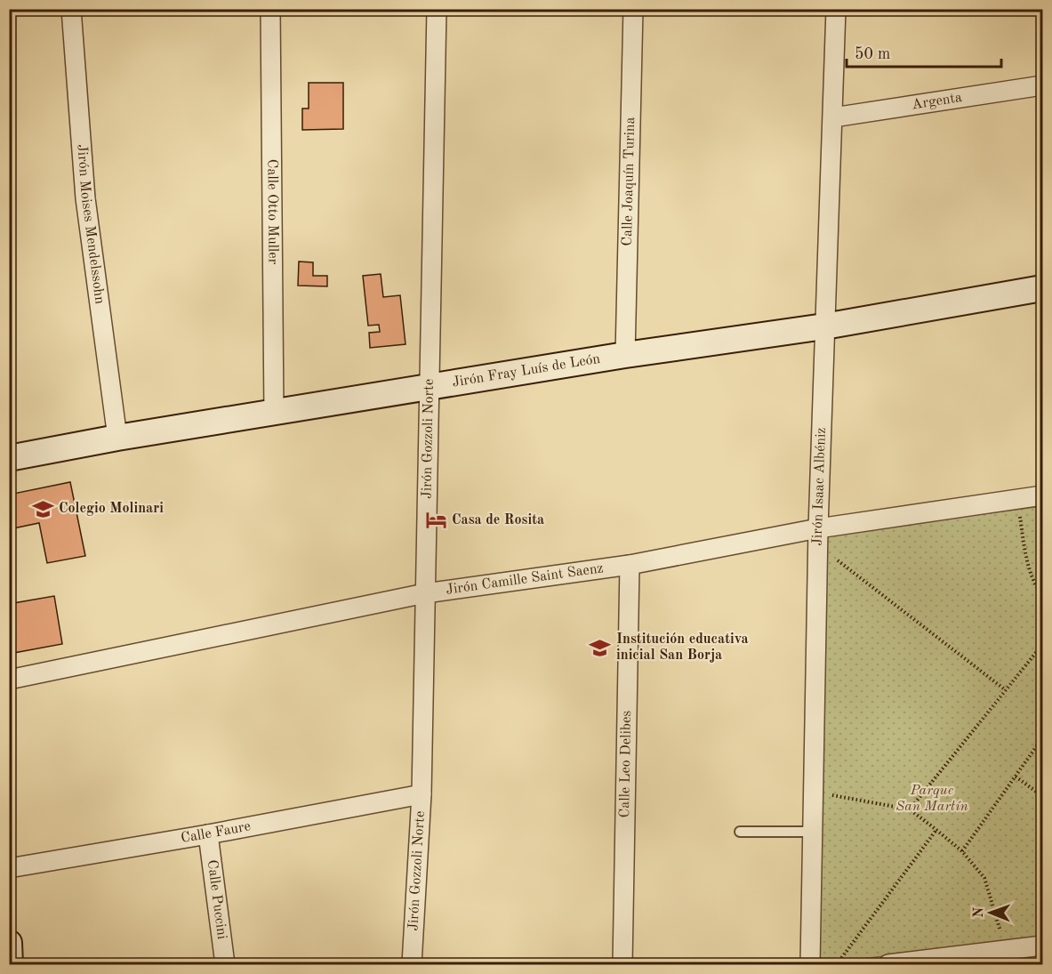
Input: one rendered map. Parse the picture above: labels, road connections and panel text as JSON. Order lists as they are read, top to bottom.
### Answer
{
  "streets": {
    "street": [
      "Argenta",
      "Calle Joaquín Turina",
      "Calle Otto Muller",
      "Jirón Moises Mendelssohn",
      "Jirón Fray Luís de León",
      "Jirón Gozzoli Norte",
      "Jirón Isaac Albéniz",
      "Jirón Camille Saint Saenz",
      "Calle Leo Delibes",
      "Calle Faure",
      "Calle Puccini"
    ]
  },
  "crossings": [
    ["Argenta", "Jirón Isaac Albéniz"],
    ["Calle Joaquín Turina", "Jirón Fray Luís de León"],
    ["Calle Otto Muller", "Jirón Fray Luís de León"],
    ["Jirón Moises Mendelssohn", "Jirón Fray Luís de León"],
    ["Jirón Fray Luís de León", "Jirón Gozzoli Norte"],
    ["Jirón Fray Luís de León", "Jirón Isaac Albéniz"],
    ["Jirón Gozzoli Norte", "Jirón Camille Saint Saenz"],
    ["Jirón Gozzoli Norte", "Calle Faure"],
    ["Jirón Isaac Albéniz", "Jirón Camille Saint Saenz"],
    ["Jirón Camille Saint Saenz", "Calle Leo Delibes"],
    ["Calle Faure", "Calle Puccini"]
  ],
  "parks": ["Parque San Martín"],
  "places": {
    "school or university": ["Colegio Molinari", "Institución educativa inicial San Borja"],
    "hotel": ["Casa de Rosita"]
  },
  "scale_bar": "50 m",
  "north": "left"
}
